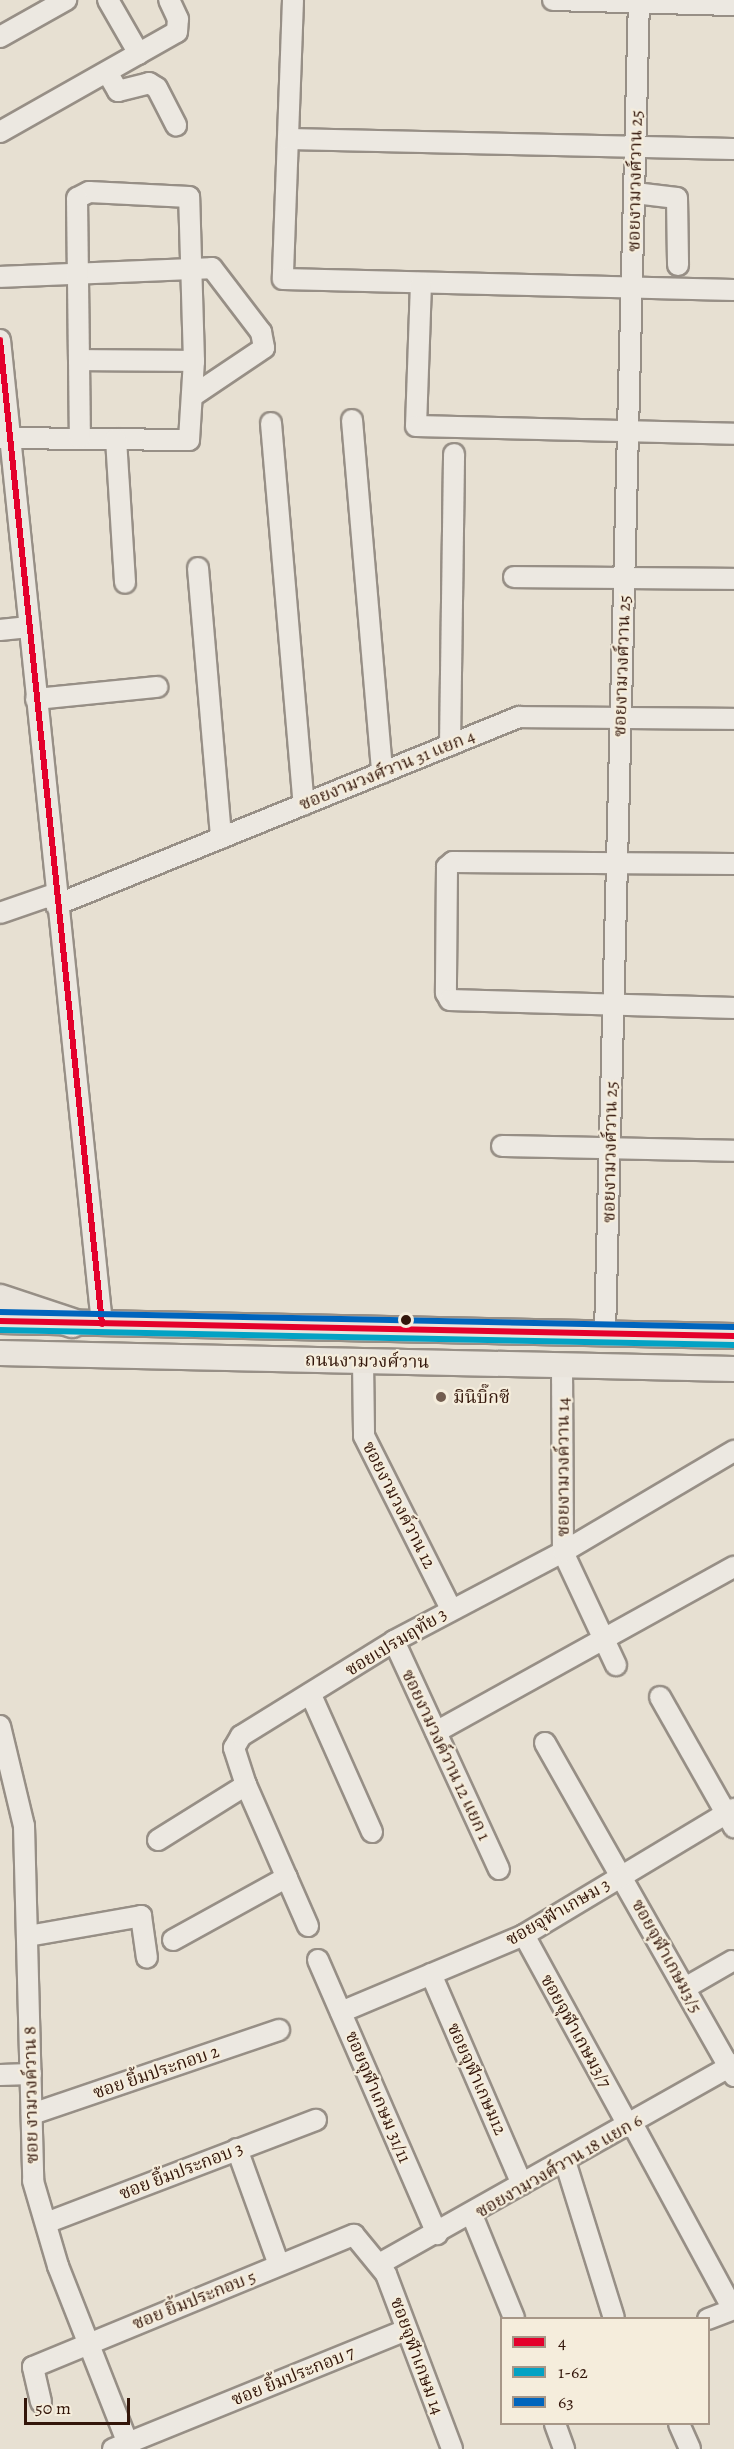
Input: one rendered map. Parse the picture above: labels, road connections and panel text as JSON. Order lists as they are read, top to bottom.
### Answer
{
  "streets": {
    "main road": ["ถนนงามวงศ์วาน"],
    "street": [
      "ซอยงามวงศ์วาน 25",
      "ซอยงามวงศ์วาน 31 แยก 4",
      "ซอยงามวงค์วาน 14",
      "ซอยงามวงค์วาน 12",
      "ซอยเปรมฤทัย 3",
      "ซอยงามวงค์วาน 12 แยก 1",
      "ซอยจุฬาเกษม 3",
      "ซอยจุฬาเกษม3/5",
      "ซอยจุฬาเกษม3/7",
      "ซอย ยิ้มประกอบ 2",
      "ซอยจุฬาเกษม12",
      "ซอย งามวงค์วาน 8",
      "ซอยจุฬาเกษม 31/11",
      "ซอยงามวงศ์วาน 18 แยก 6",
      "ซอย ยิ้มประกอบ 3",
      "ซอย ยิ้มประกอบ 5",
      "ซอยจุฬาเกษม 14",
      "ซอย ยิ้มประกอบ 7"
    ]
  },
  "crossings": [
    ["ซอยงามวงศ์วาน 25", "ซอยงามวงศ์วาน 31 แยก 4"],
    ["ซอยงามวงศ์วาน 25", "ถนนงามวงศ์วาน"],
    ["ถนนงามวงศ์วาน", "ซอยงามวงค์วาน 14"],
    ["ถนนงามวงศ์วาน", "ซอยงามวงค์วาน 12"],
    ["ซอยงามวงค์วาน 14", "ซอยเปรมฤทัย 3"],
    ["ซอยงามวงค์วาน 12", "ซอยเปรมฤทัย 3"],
    ["ซอยเปรมฤทัย 3", "ซอยงามวงค์วาน 12 แยก 1"],
    ["ซอยจุฬาเกษม 3", "ซอยจุฬาเกษม3/5"],
    ["ซอยจุฬาเกษม 3", "ซอยจุฬาเกษม3/7"],
    ["ซอยจุฬาเกษม 3", "ซอยจุฬาเกษม12"],
    ["ซอยจุฬาเกษม 3", "ซอยจุฬาเกษม 31/11"],
    ["ซอยจุฬาเกษม3/5", "ซอยงามวงศ์วาน 18 แยก 6"],
    ["ซอยจุฬาเกษม3/7", "ซอยงามวงศ์วาน 18 แยก 6"],
    ["ซอย ยิ้มประกอบ 2", "ซอย งามวงค์วาน 8"],
    ["ซอยจุฬาเกษม12", "ซอยงามวงศ์วาน 18 แยก 6"],
    ["ซอย งามวงค์วาน 8", "ซอย ยิ้มประกอบ 3"],
    ["ซอย งามวงค์วาน 8", "ซอย ยิ้มประกอบ 5"],
    ["ซอย งามวงค์วาน 8", "ซอย ยิ้มประกอบ 7"],
    ["ซอยจุฬาเกษม 31/11", "ซอยงามวงศ์วาน 18 แยก 6"],
    ["ซอยงามวงศ์วาน 18 แยก 6", "ซอย ยิ้มประกอบ 5"],
    ["ซอยงามวงศ์วาน 18 แยก 6", "ซอยจุฬาเกษม 14"],
    ["ซอย ยิ้มประกอบ 5", "ซอยจุฬาเกษม 14"],
    ["ซอยจุฬาเกษม 14", "ซอย ยิ้มประกอบ 7"]
  ],
  "places": ["มินิบิ๊กซี"],
  "lines": ["transit line 4", "transit line 63", "transit line 1-62"],
  "legend": ["4", "1-62", "63"],
  "scale_bar": "50 m"
}
